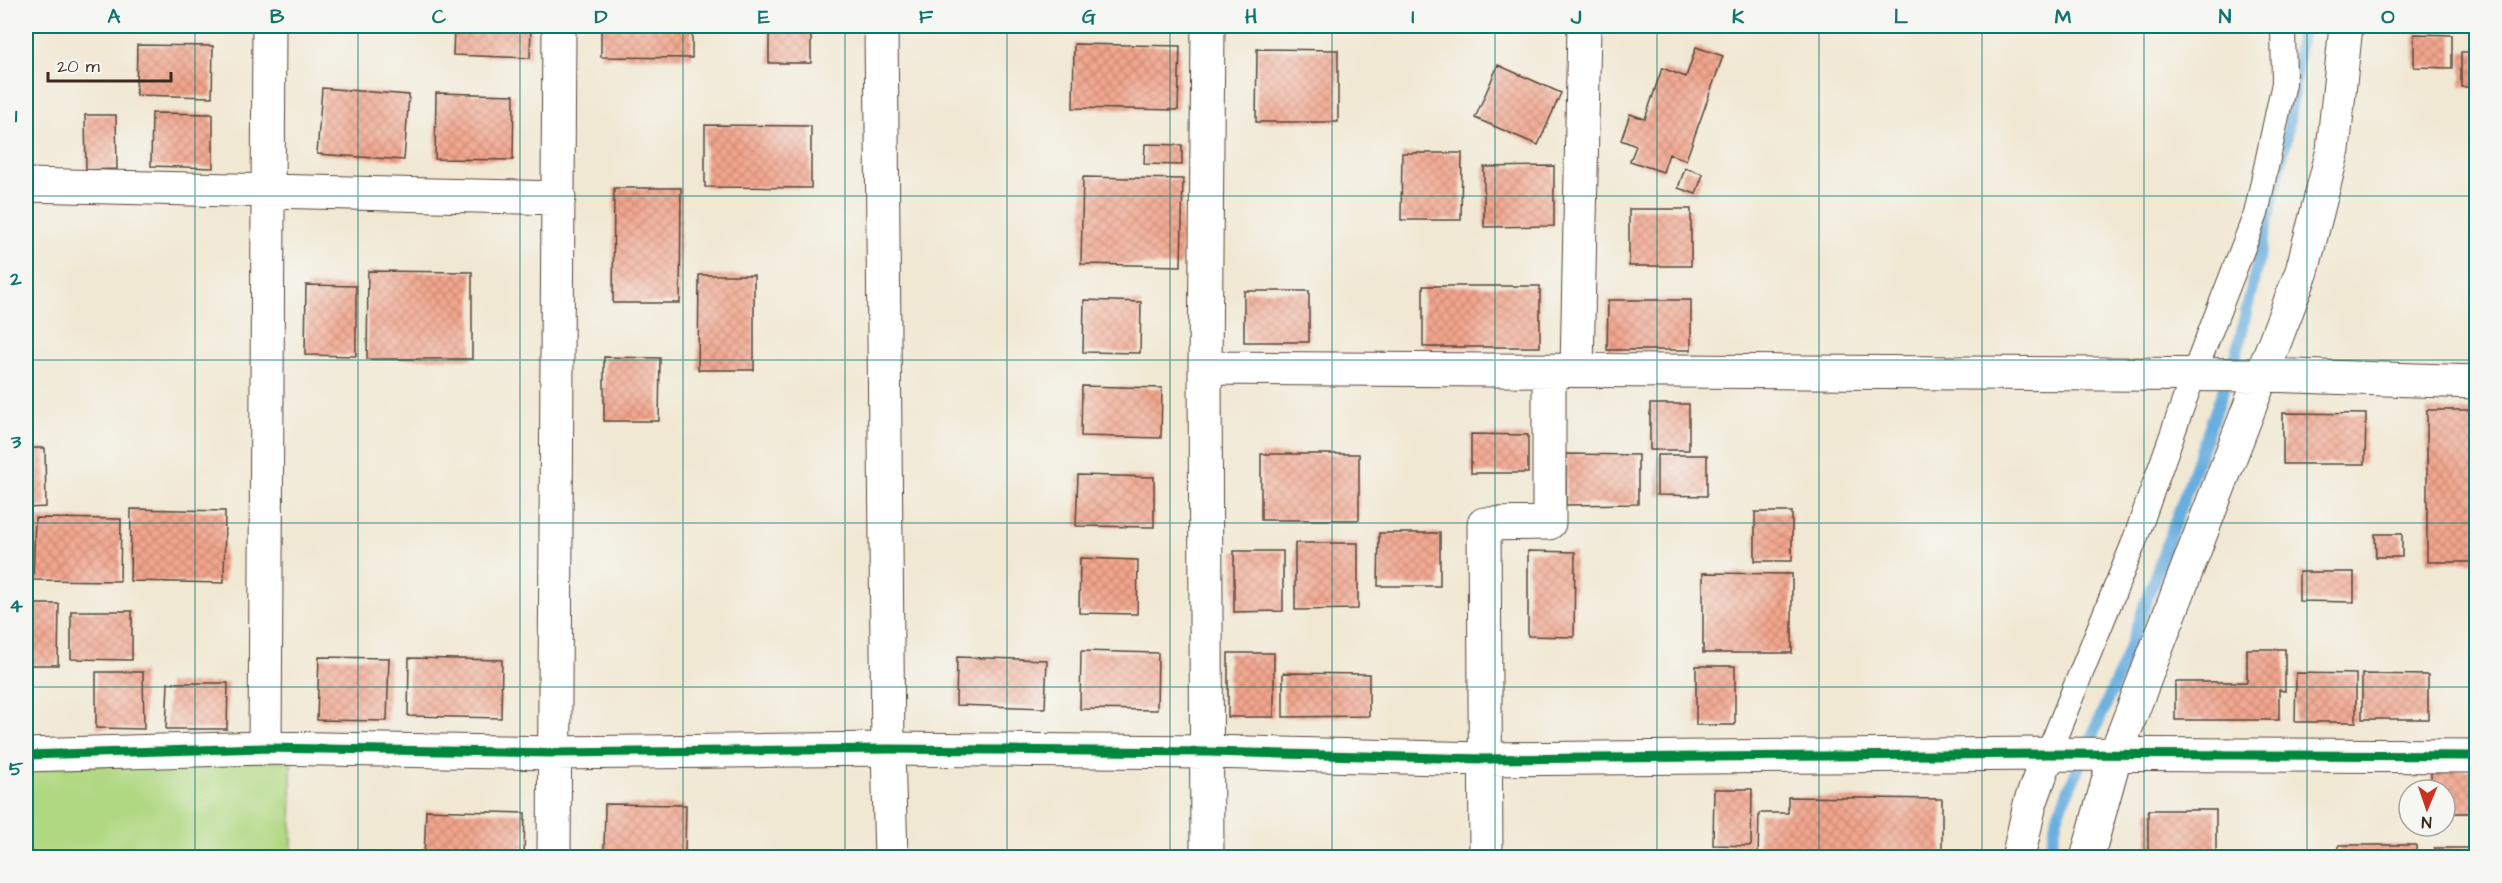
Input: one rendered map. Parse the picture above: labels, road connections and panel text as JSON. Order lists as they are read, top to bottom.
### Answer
{
  "scale_bar": "20 m",
  "north": "bottom",
  "grid": {
    "columns": [
      "A",
      "B",
      "C",
      "D",
      "E",
      "F",
      "G",
      "H",
      "I",
      "J",
      "K",
      "L",
      "M",
      "N",
      "O"
    ],
    "rows": [
      "1",
      "2",
      "3",
      "4",
      "5"
    ]
  }
}
